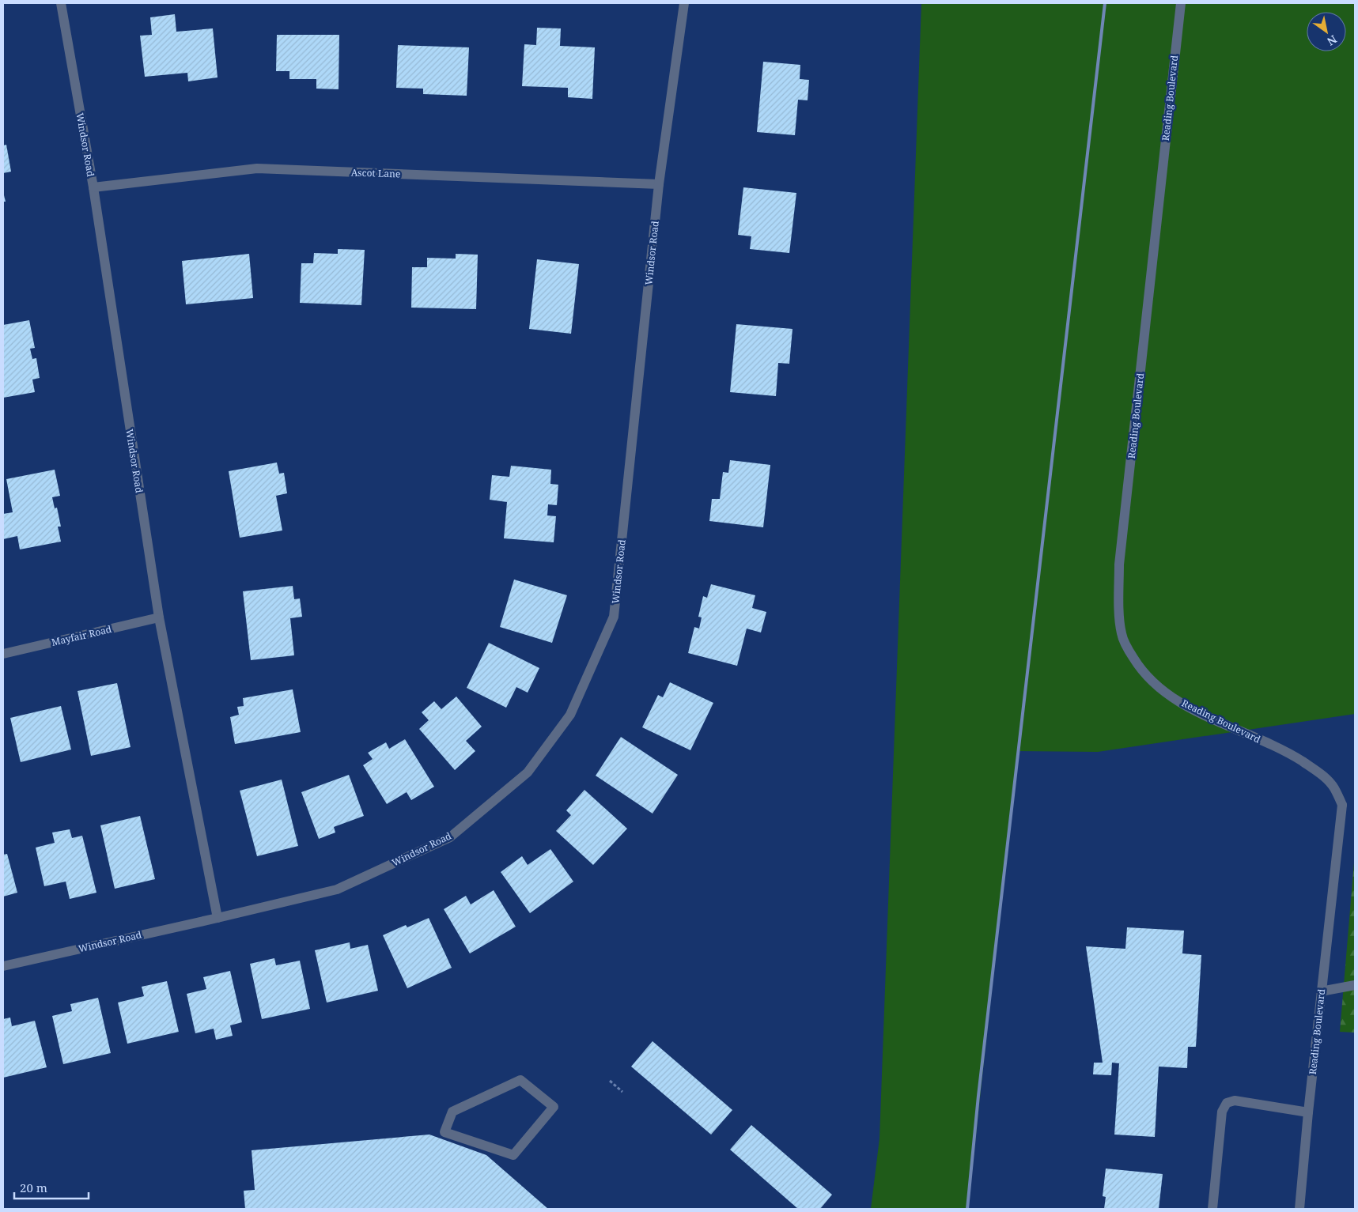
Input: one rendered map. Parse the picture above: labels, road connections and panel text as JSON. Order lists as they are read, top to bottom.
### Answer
{
  "streets": {
    "street": [
      "Reading Boulevard",
      "Windsor Road",
      "Ascot Lane",
      "Mayfair Road"
    ]
  },
  "crossings": [
    ["Windsor Road", "Ascot Lane"],
    ["Windsor Road", "Mayfair Road"]
  ],
  "scale_bar": "20 m",
  "north": "bottom right"
}
